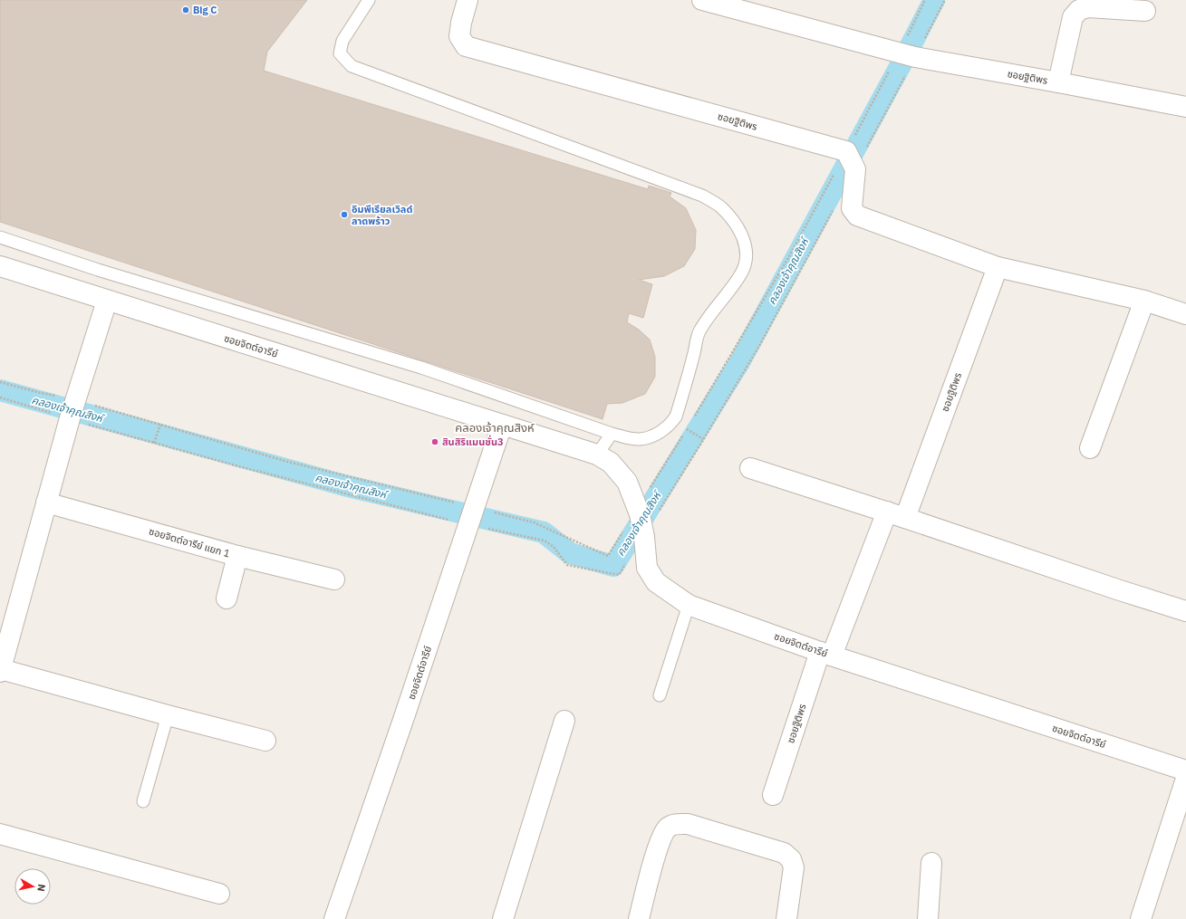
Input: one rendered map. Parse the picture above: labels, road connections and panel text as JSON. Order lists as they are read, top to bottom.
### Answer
{
  "streets": {
    "street": ["ซอยฐิติพร", "ซอยจิตต์อารีย์", "ซอยจิตต์อารีย์ แยก 1"]
  },
  "crossings": [
    ["ซอยฐิติพร", "ซอยจิตต์อารีย์"]
  ],
  "districts": ["คลองเจ้าคุณสิงห์"],
  "water": ["คลองเจ้าคุณสิงห์"],
  "places": ["Big C", "อิมพีเรียลเวิลด์ ลาดพร้าว", "สินสิริแมนชั่น3"],
  "north": "right"
}
